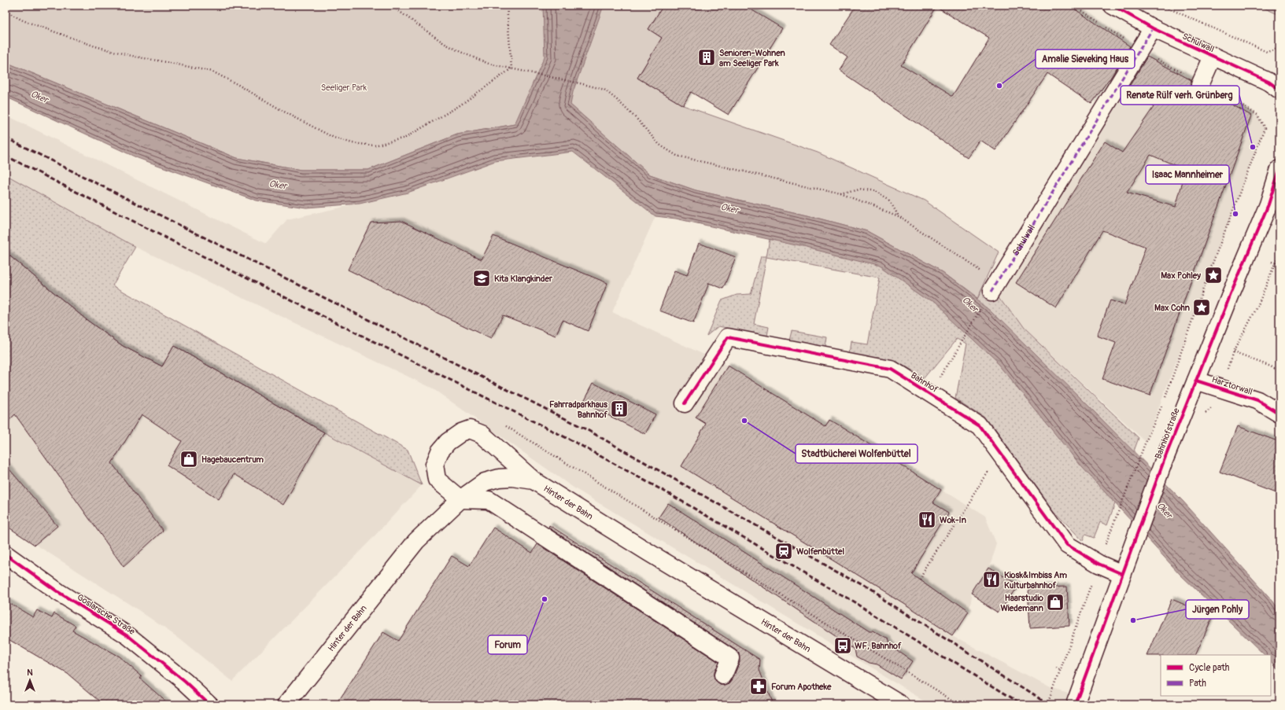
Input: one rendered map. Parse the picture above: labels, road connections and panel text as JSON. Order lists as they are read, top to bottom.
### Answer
{
  "streets": {
    "street": [
      "Schulwall",
      "Bahnhof",
      "Harztorwall",
      "Bahnhofstraße",
      "Hinter der Bahn",
      "Goslarsche Straße"
    ]
  },
  "crossings": [
    ["Schulwall", "Bahnhof"],
    ["Bahnhof", "Bahnhofstraße"],
    ["Harztorwall", "Bahnhofstraße"]
  ],
  "water": ["Oker"],
  "parks": ["Seeliger Park"],
  "places": {
    "building": ["Senioren-Wohnen am Seeliger Park", "Fahrradparkhaus Bahnhof"],
    "other": [
      "Amalie Sieveking Haus",
      "Renate Rülf verh. Grünberg",
      "Isaac Mannheimer",
      "Stadtbücherei Wolfenbüttel",
      "Forum",
      "Jürgen Pohly"
    ],
    "place": ["Max Pohley", "Max Cohn"],
    "school or university": ["Kita Klangkinder"],
    "shop": ["Hagebaucentrum", "Haarstudio Wiedemann"],
    "restaurant": ["Wok-In", "Kiosk&Imbiss Am Kulturbahnhof"],
    "station": ["Wolfenbüttel"],
    "bus stop": ["WF, Bahnhof"],
    "pharmacy": ["Forum Apotheke"]
  },
  "legend": ["Cycle path", "Path"],
  "north": "top"
}
